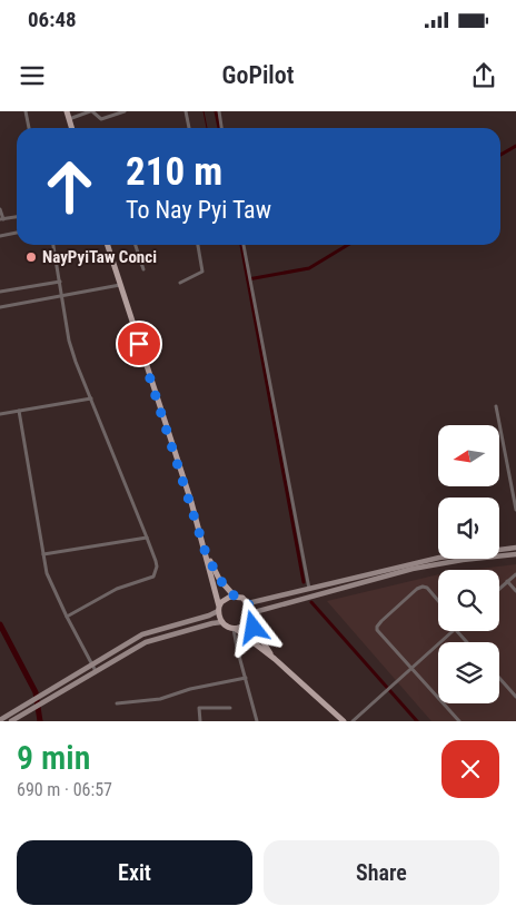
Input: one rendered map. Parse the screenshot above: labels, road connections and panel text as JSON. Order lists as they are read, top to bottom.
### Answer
{
  "places": ["NayPyiTaw Conci"],
  "north": "left",
  "page": {
    "status": "06:48",
    "header": "GoPilot",
    "turn": ["210 m", "To Nay Pyi Taw"],
    "heading": ["9 min", "690 m · 06:57"],
    "buttons": ["Exit", "Share"]
  }
}
